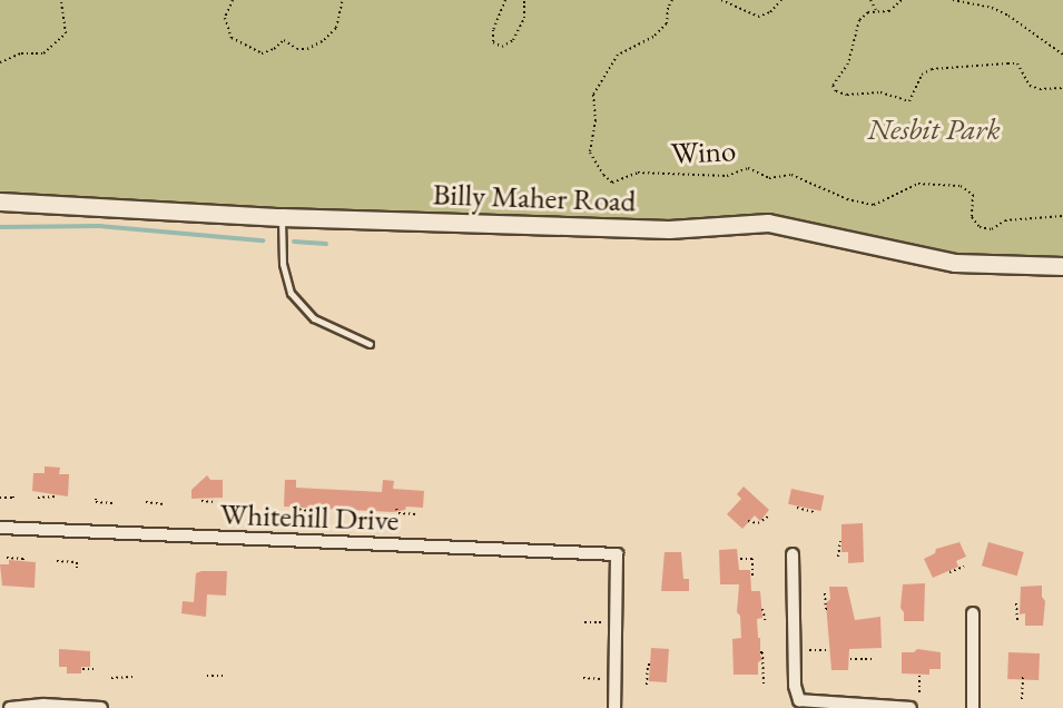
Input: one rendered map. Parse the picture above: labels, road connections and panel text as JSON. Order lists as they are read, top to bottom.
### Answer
{
  "streets": {
    "main road": ["Billy Maher Road"],
    "street": ["Whitehill Drive"],
    "path": ["Wino"]
  },
  "parks": ["Nesbit Park"]
}
